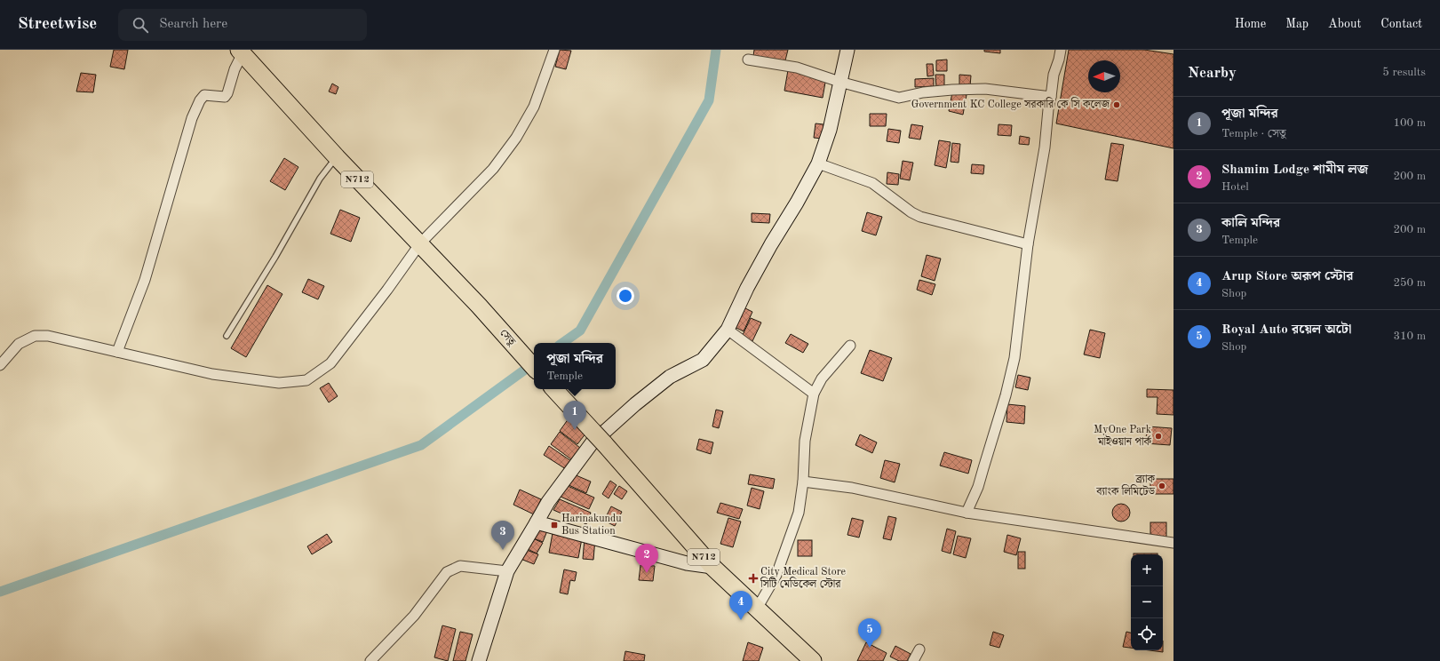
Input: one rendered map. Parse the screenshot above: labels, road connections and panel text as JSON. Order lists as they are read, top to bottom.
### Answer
{
  "streets": {
    "highway": ["N712", "সেতু"]
  },
  "crossings": [
    ["N712", "সেতু"]
  ],
  "places": {
    "other": ["Government KC College সরকারি কে সি কলেজ", "MyOne Park মাইওয়ান পার্ক", "ব্র্যাক ব্যাংক লিমিটেড"],
    "transit": ["Harinakundu Bus Station"],
    "health": ["City Medical Store সিটি মেডিকেল স্টোর"]
  },
  "north": "left",
  "page": {
    "header": "Streetwise",
    "search": "Search here",
    "nav": [
      "Home",
      "Map",
      "About",
      "Contact"
    ],
    "heading": ["Nearby", "5 results"],
    "list": [
      {
        "mark": "1",
        "name": "পূজা মন্দির",
        "note": "Temple · সেতু",
        "value": "100 m"
      },
      {
        "mark": "2",
        "name": "Shamim Lodge শামীম লজ",
        "note": "Hotel",
        "value": "200 m"
      },
      {
        "mark": "3",
        "name": "কালি মন্দির",
        "note": "Temple",
        "value": "200 m"
      },
      {
        "mark": "4",
        "name": "Arup Store অরূপ স্টোর",
        "note": "Shop",
        "value": "250 m"
      },
      {
        "mark": "5",
        "name": "Royal Auto রয়েল অটো",
        "note": "Shop",
        "value": "310 m"
      }
    ],
    "popup": ["পূজা মন্দির", "Temple"],
    "pins": [
      "1",
      "3",
      "2",
      "4",
      "5"
    ],
    "map_buttons": ["+", "−"]
  }
}
